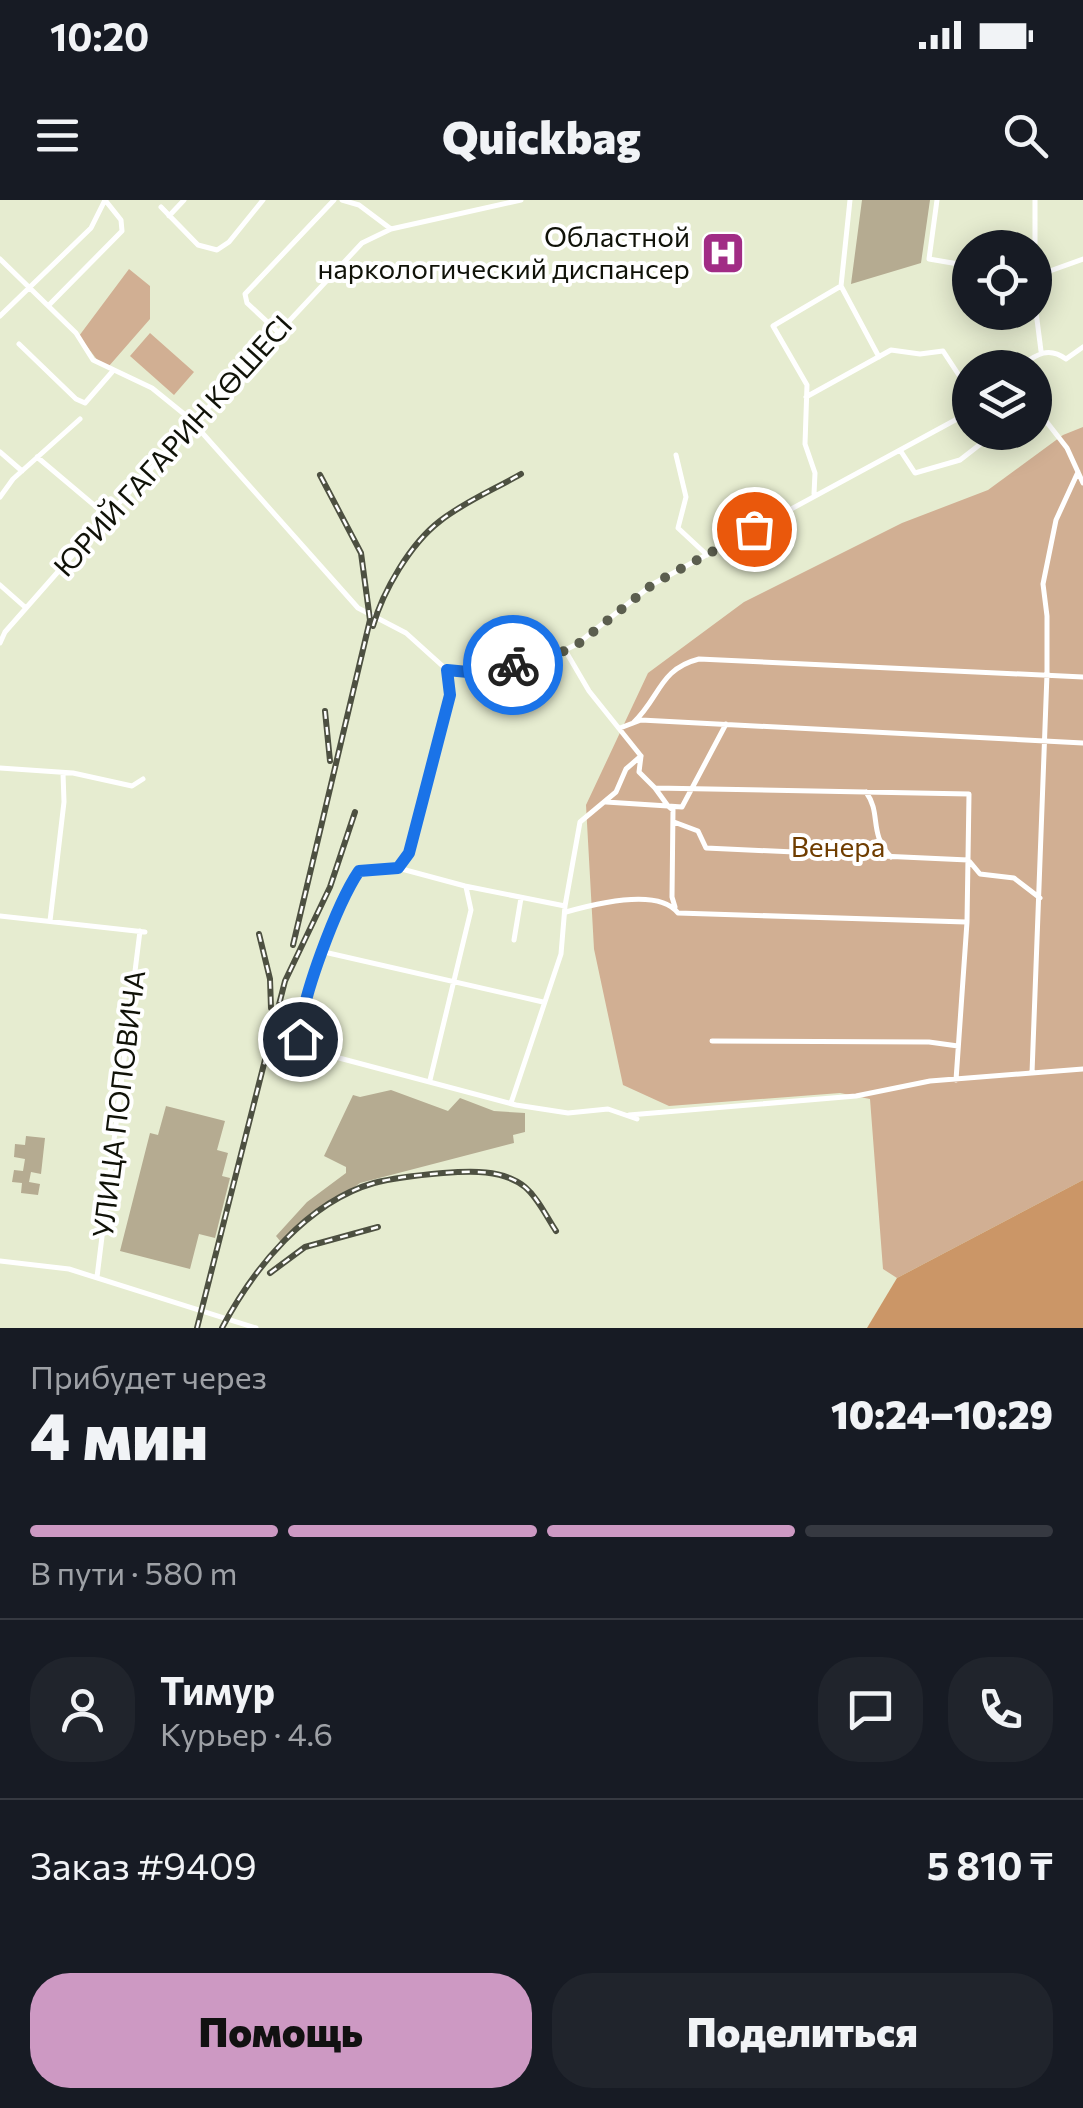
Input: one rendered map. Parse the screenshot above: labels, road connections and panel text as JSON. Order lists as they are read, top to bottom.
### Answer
{
  "streets": {
    "street": ["ЮРИЙ ГАГАРИН КӨШЕСІ", "УЛИЦА ПОПОВИЧА"]
  },
  "parks": ["Венера"],
  "places": {
    "hospital": ["Областной наркологический диспансер"]
  },
  "page": {
    "status": "10:20",
    "header": "Quickbag",
    "heading": ["4 мин", "Прибудет через", "10:24–10:29"],
    "panel": [
      "Тимур",
      "Курьер · 4.6",
      "Заказ #9409",
      "5 810 ₸"
    ],
    "bar": "В пути · 580 m",
    "buttons": ["Помощь", "Поделиться"]
  }
}
